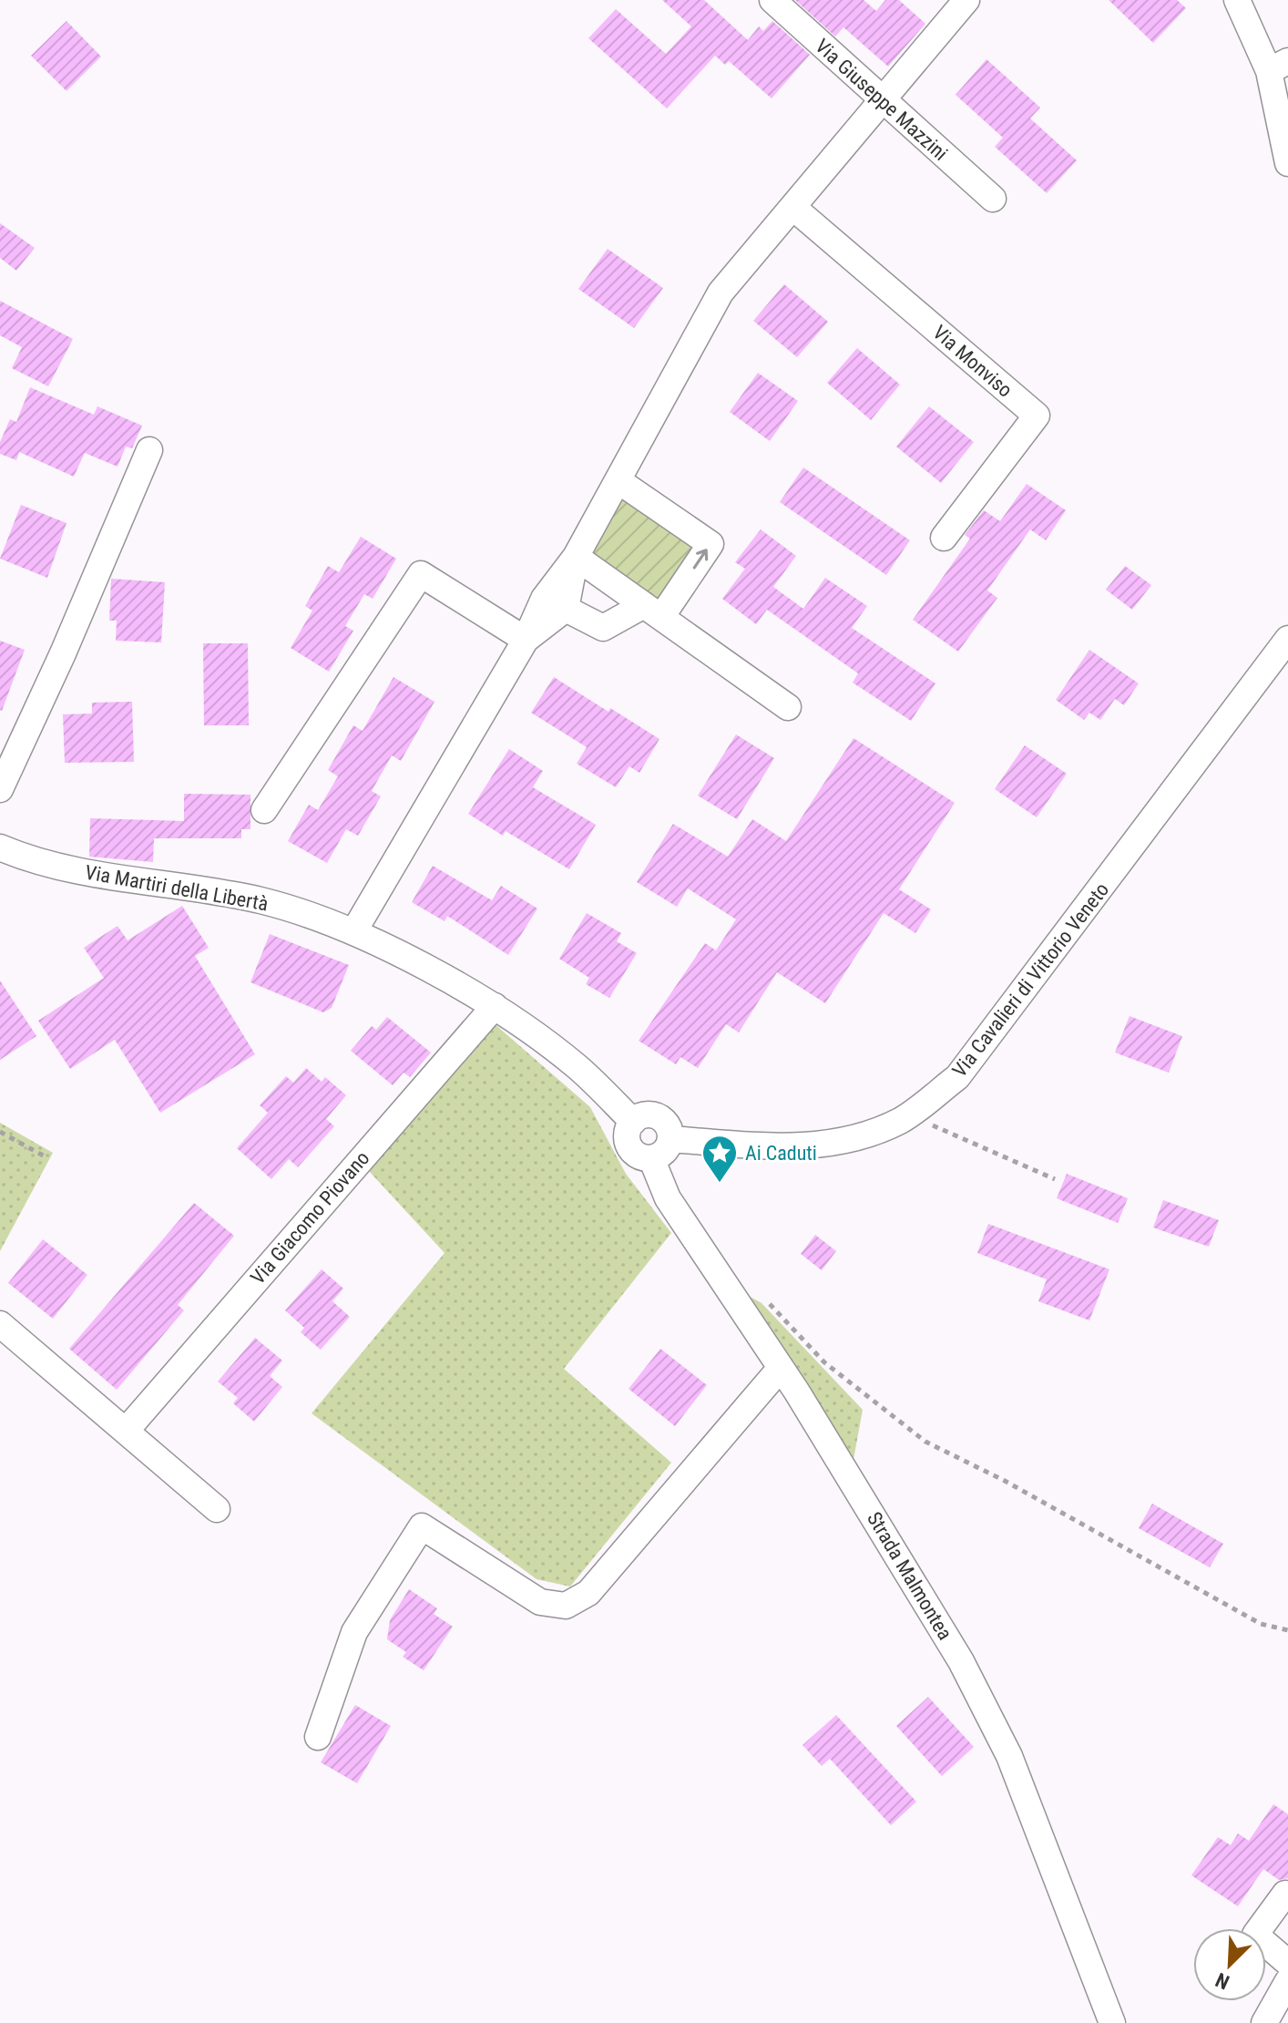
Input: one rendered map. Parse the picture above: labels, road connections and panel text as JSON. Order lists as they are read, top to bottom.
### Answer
{
  "streets": {
    "street": [
      "Via Giuseppe Mazzini",
      "Via Monviso",
      "Via Martiri della Libertà",
      "Via Cavalieri di Vittorio Veneto",
      "Via Giacomo Piovano",
      "Strada Malmontea"
    ]
  },
  "crossings": [
    ["Via Martiri della Libertà", "Via Cavalieri di Vittorio Veneto"],
    ["Via Martiri della Libertà", "Via Giacomo Piovano"],
    ["Via Martiri della Libertà", "Strada Malmontea"],
    ["Via Cavalieri di Vittorio Veneto", "Strada Malmontea"]
  ],
  "places": {
    "place": ["Ai Caduti"]
  },
  "north": "bottom left"
}
